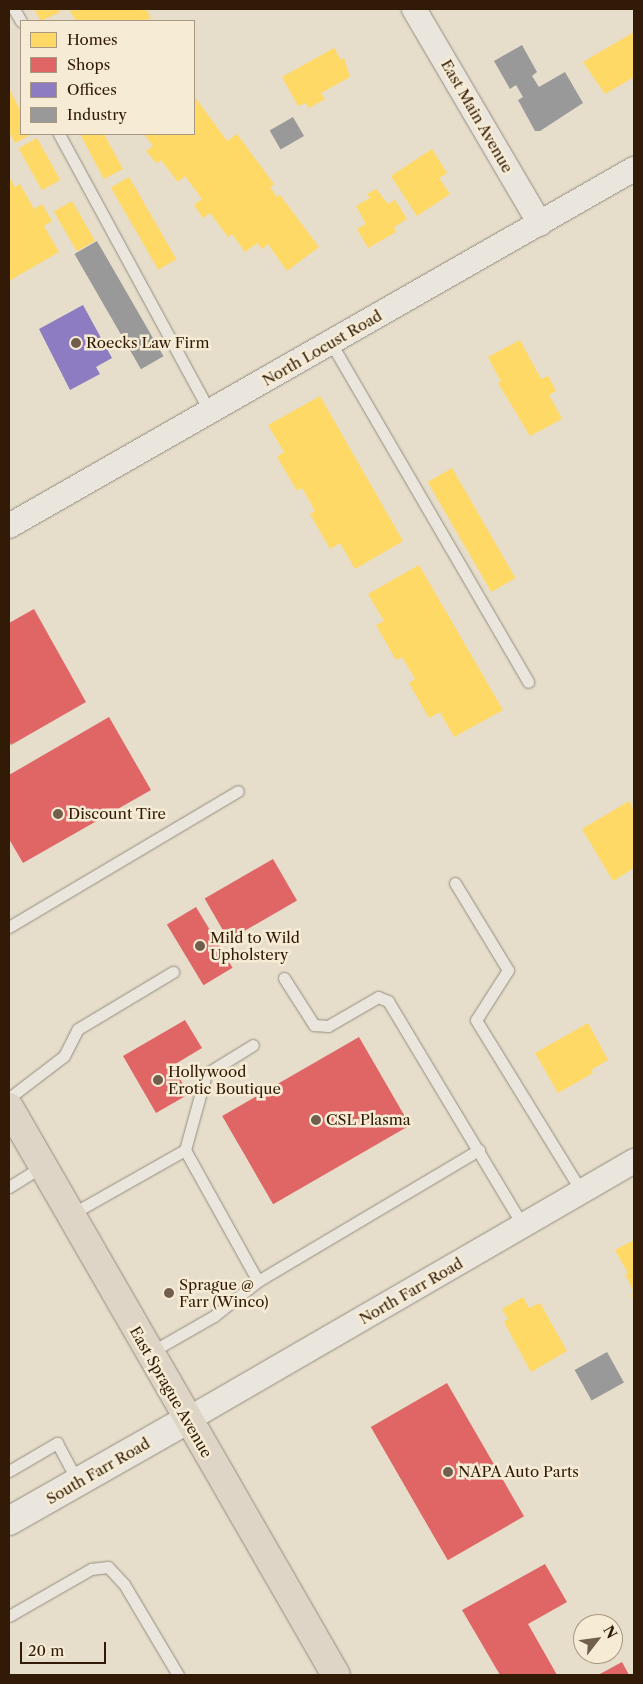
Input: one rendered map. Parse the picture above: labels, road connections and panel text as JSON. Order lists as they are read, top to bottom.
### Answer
{
  "streets": {
    "main road": ["East Sprague Avenue"],
    "street": [
      "East Main Avenue",
      "North Locust Road",
      "North Farr Road",
      "South Farr Road"
    ]
  },
  "crossings": [
    ["East Main Avenue", "North Locust Road"],
    ["North Farr Road", "East Sprague Avenue"],
    ["North Farr Road", "South Farr Road"],
    ["East Sprague Avenue", "South Farr Road"]
  ],
  "places": [
    "Roecks Law Firm",
    "Discount Tire",
    "Mild to Wild Upholstery",
    "Hollywood Erotic Boutique",
    "CSL Plasma",
    "Sprague @ Farr (Winco)",
    "NAPA Auto Parts"
  ],
  "legend": [
    "Homes",
    "Shops",
    "Offices",
    "Industry"
  ],
  "scale_bar": "20 m",
  "north": "top right"
}
